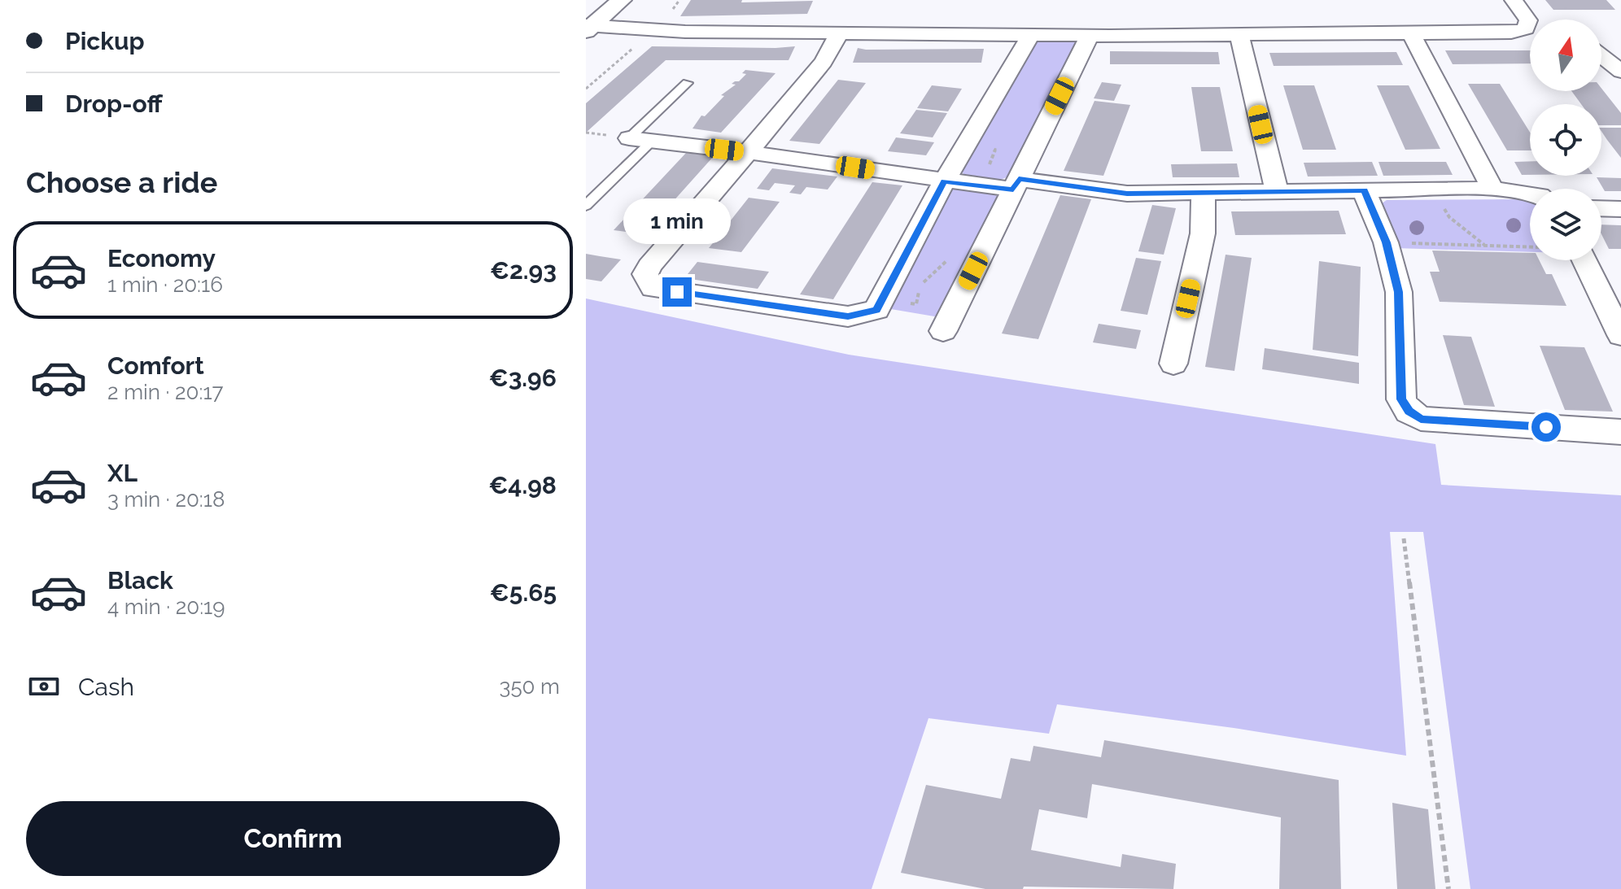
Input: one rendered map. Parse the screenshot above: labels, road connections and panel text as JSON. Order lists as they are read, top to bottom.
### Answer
{
  "north": "top",
  "page": {
    "banner": ["Pickup", "Drop-off"],
    "heading": "Choose a ride",
    "bubble": "1 min",
    "list": [
      {
        "name": "Economy",
        "note": "1 min · 20:16",
        "value": "€2.93"
      },
      {
        "name": "Comfort",
        "note": "2 min · 20:17",
        "value": "€3.96"
      },
      {
        "name": "XL",
        "note": "3 min · 20:18",
        "value": "€4.98"
      },
      {
        "name": "Black",
        "note": "4 min · 20:19",
        "value": "€5.65"
      }
    ],
    "pay": ["Cash", "350 m"],
    "buttons": "Confirm"
  }
}
